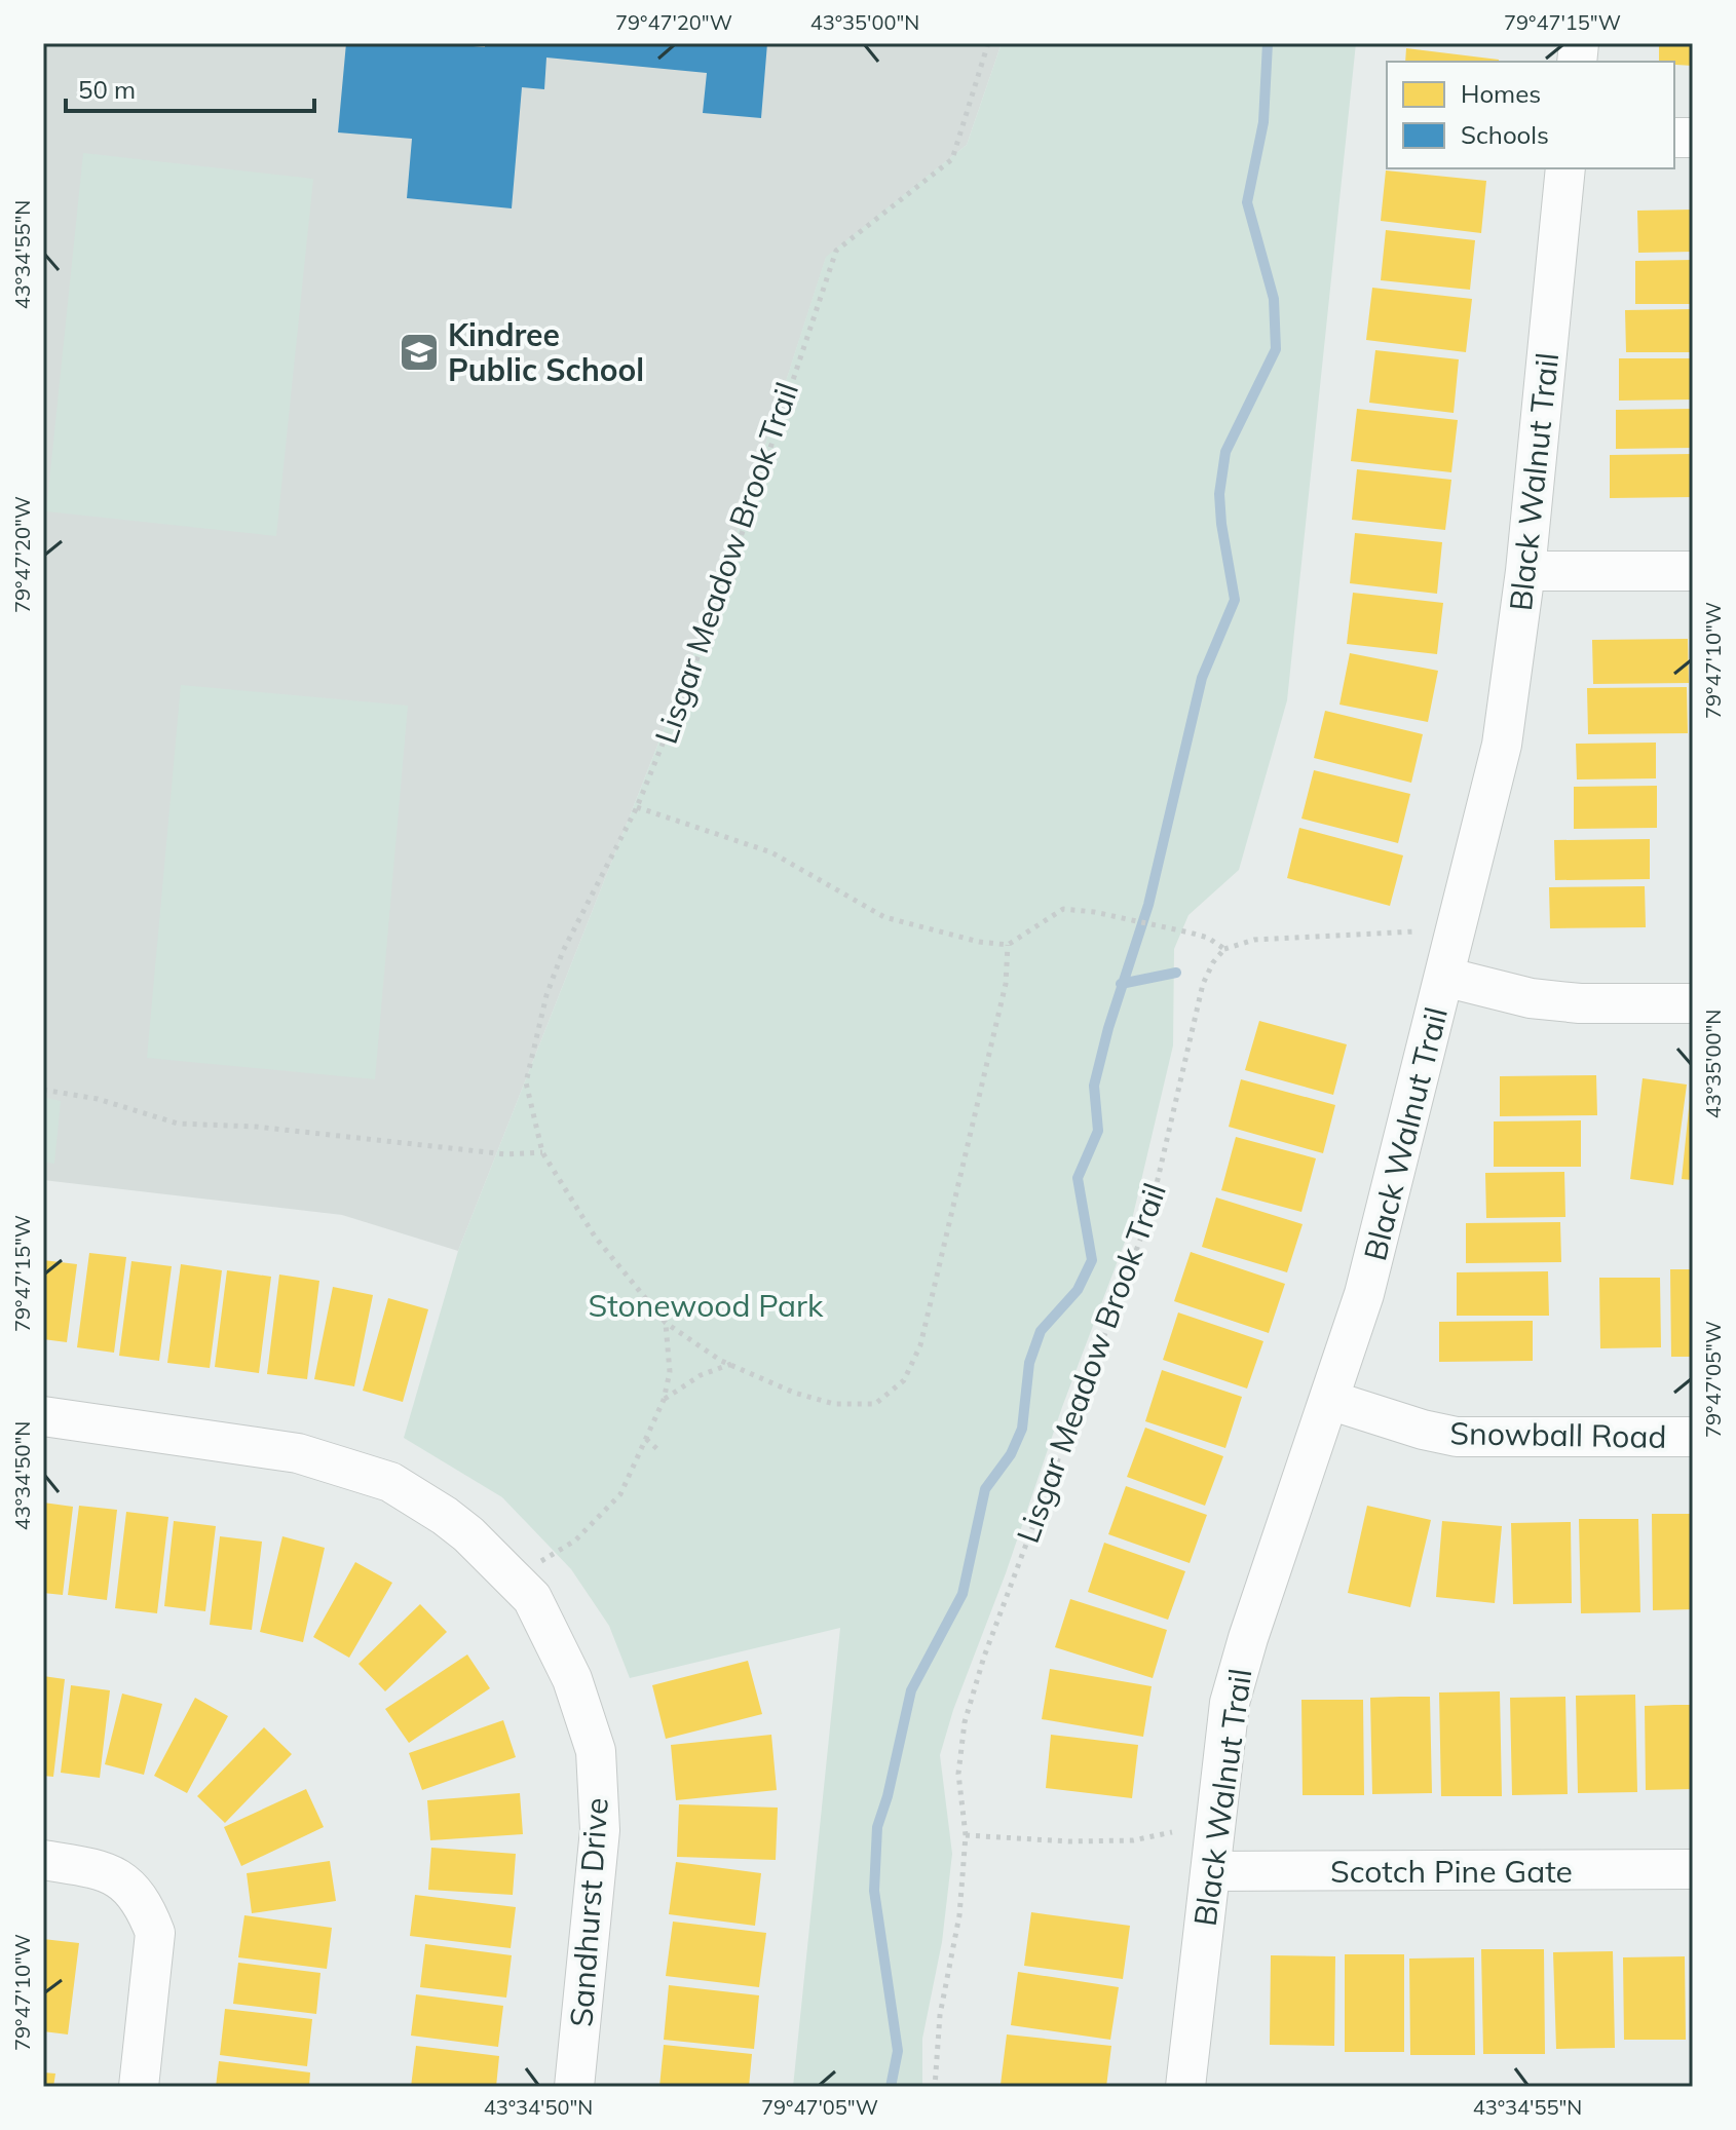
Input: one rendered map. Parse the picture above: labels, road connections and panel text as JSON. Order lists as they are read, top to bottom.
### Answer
{
  "streets": {
    "street": [
      "Black Walnut Trail",
      "Snowball Road",
      "Scotch Pine Gate",
      "Sandhurst Drive"
    ],
    "path": ["Lisgar Meadow Brook Trail"]
  },
  "crossings": [
    ["Black Walnut Trail", "Snowball Road"],
    ["Black Walnut Trail", "Scotch Pine Gate"]
  ],
  "parks": ["Stonewood Park"],
  "places": {
    "school or university": ["Kindree Public School"]
  },
  "legend": ["Homes", "Schools"],
  "scale_bar": "50 m",
  "coordinates": [
    "79°47'20\"W",
    "43°35'00\"N",
    "79°47'15\"W",
    "43°34'55\"N",
    "79°47'10\"W",
    "79°47'05\"W",
    "43°34'50\"N"
  ]
}
